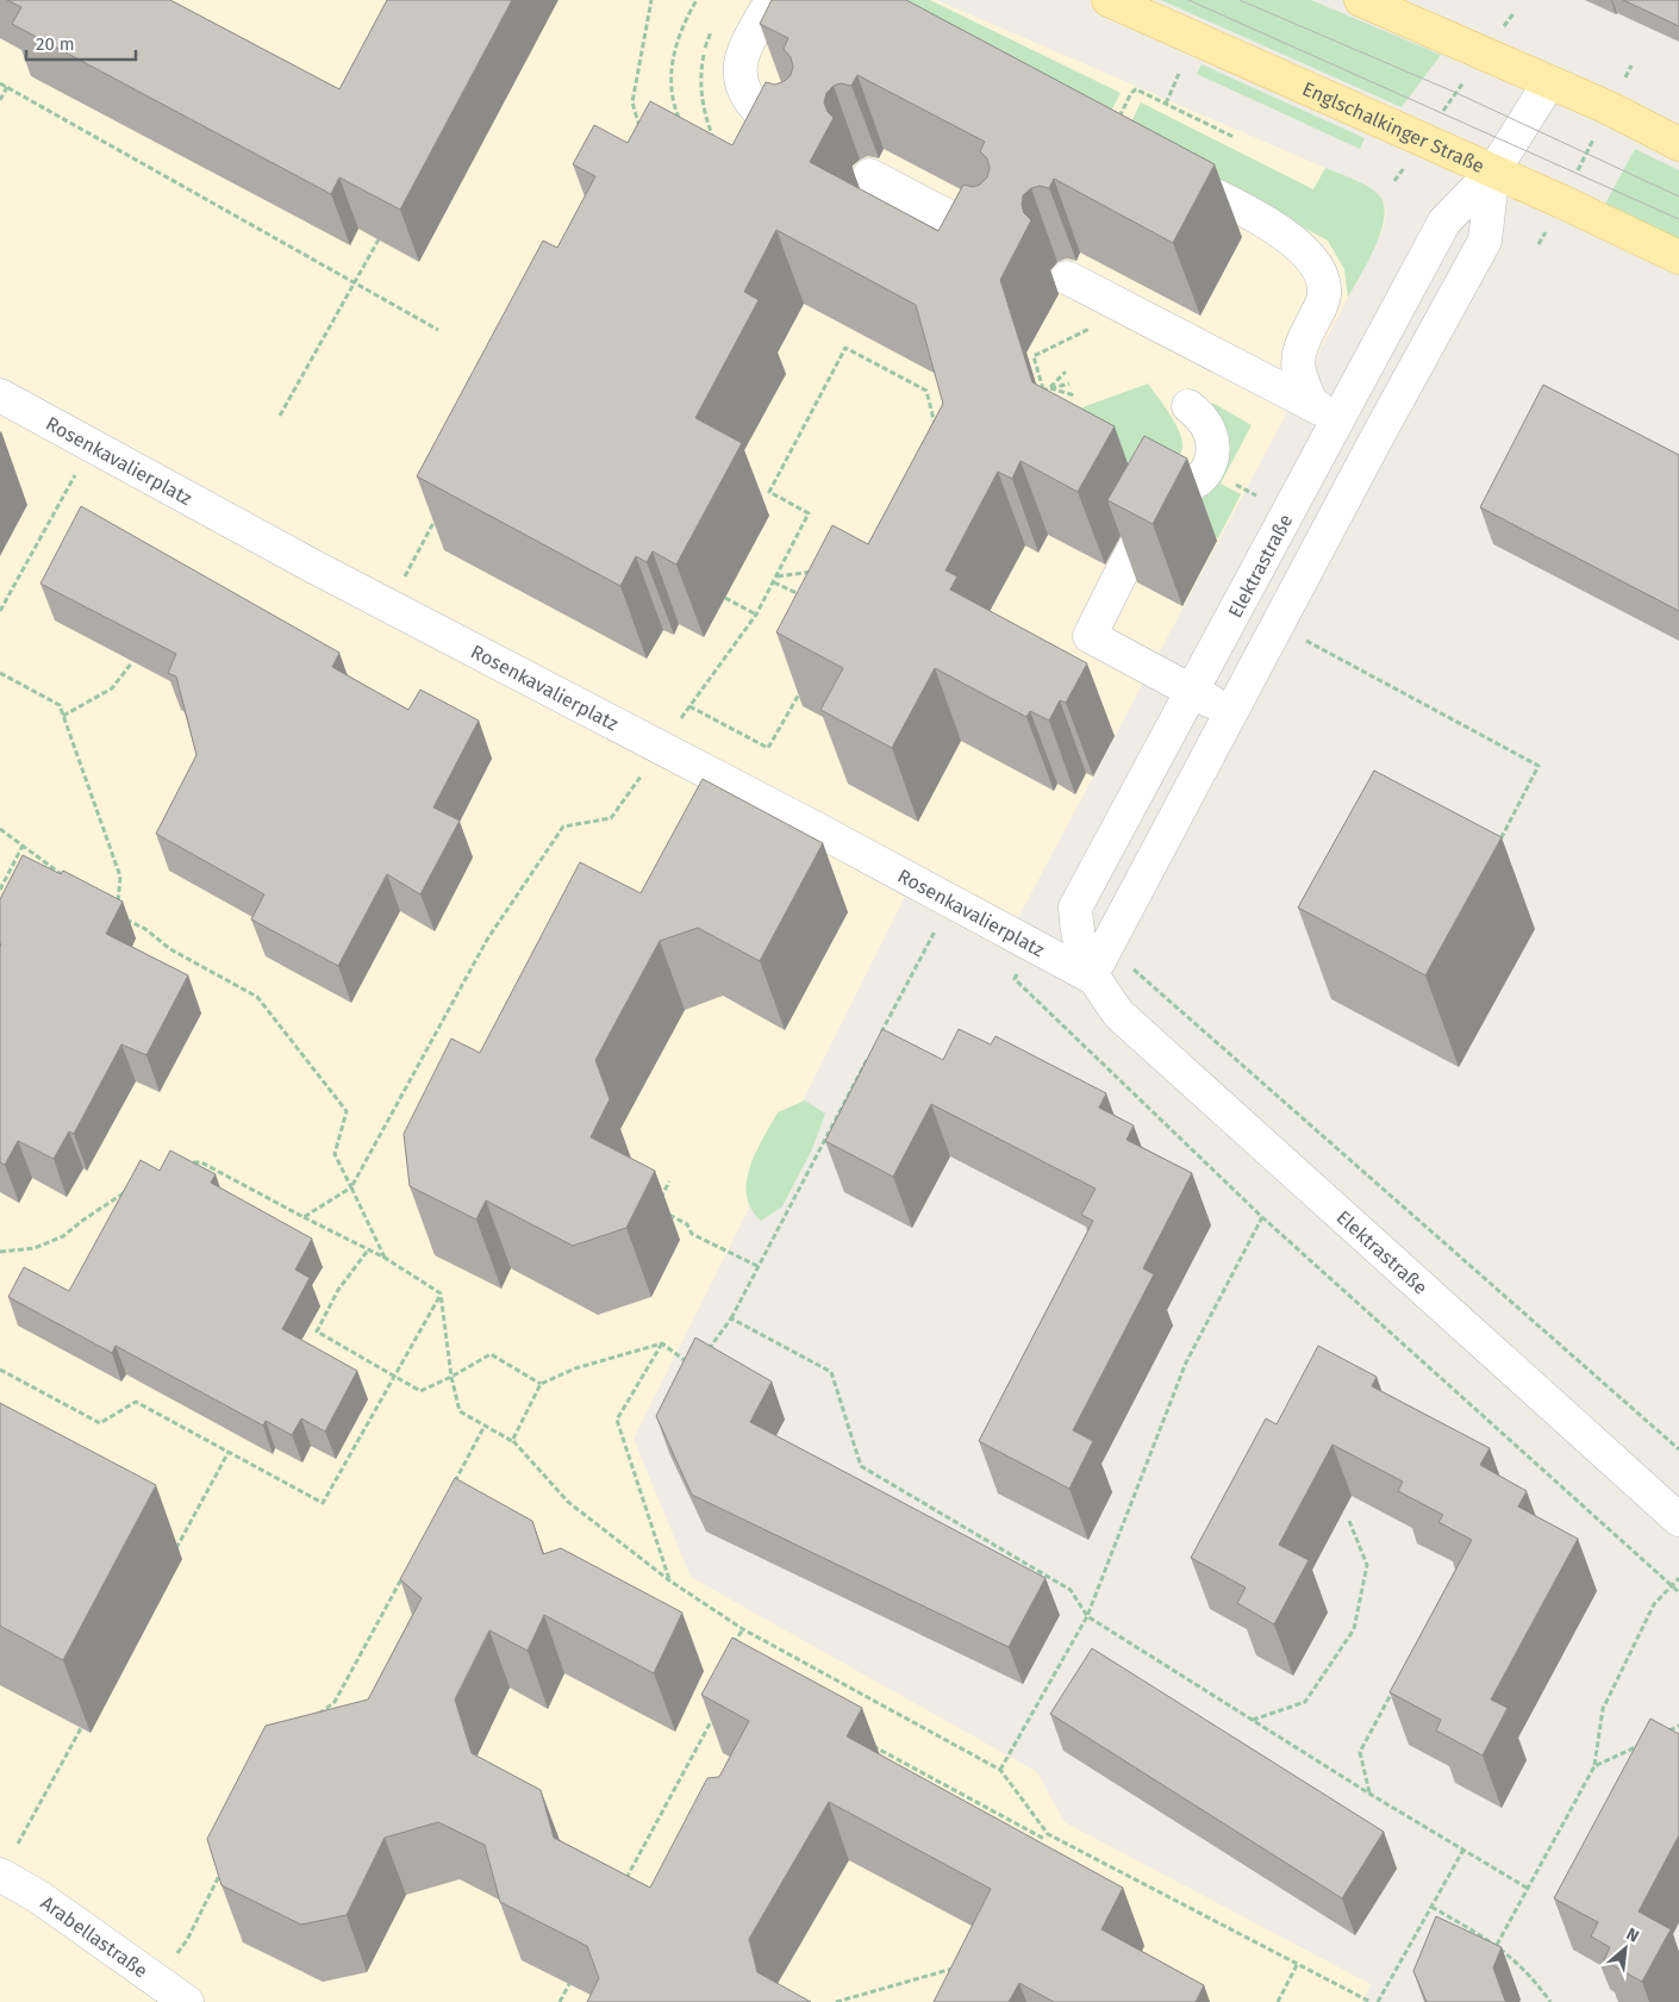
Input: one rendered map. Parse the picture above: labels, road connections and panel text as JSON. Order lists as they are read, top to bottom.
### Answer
{
  "streets": {
    "main road": ["Englschalkinger Straße"],
    "street": ["Rosenkavalierplatz", "Elektrastraße", "Arabellastraße"]
  },
  "crossings": [
    ["Englschalkinger Straße", "Elektrastraße"],
    ["Rosenkavalierplatz", "Elektrastraße"]
  ],
  "scale_bar": "20 m",
  "north": "top right"
}
